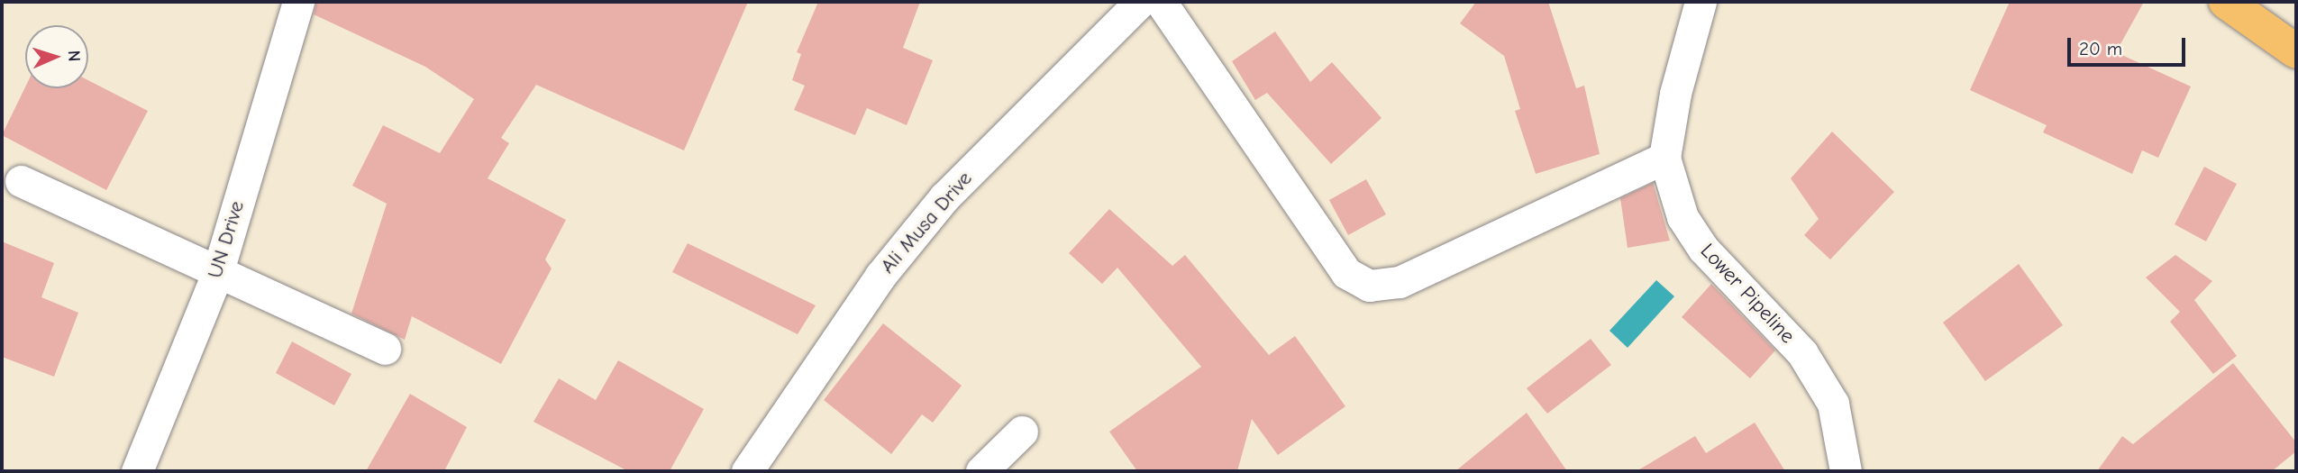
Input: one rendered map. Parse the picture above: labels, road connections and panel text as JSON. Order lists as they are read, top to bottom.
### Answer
{
  "streets": {
    "street": ["Ali Musa Drive", "UN Drive", "Lower Pipeline"]
  },
  "scale_bar": "20 m",
  "north": "right"
}
